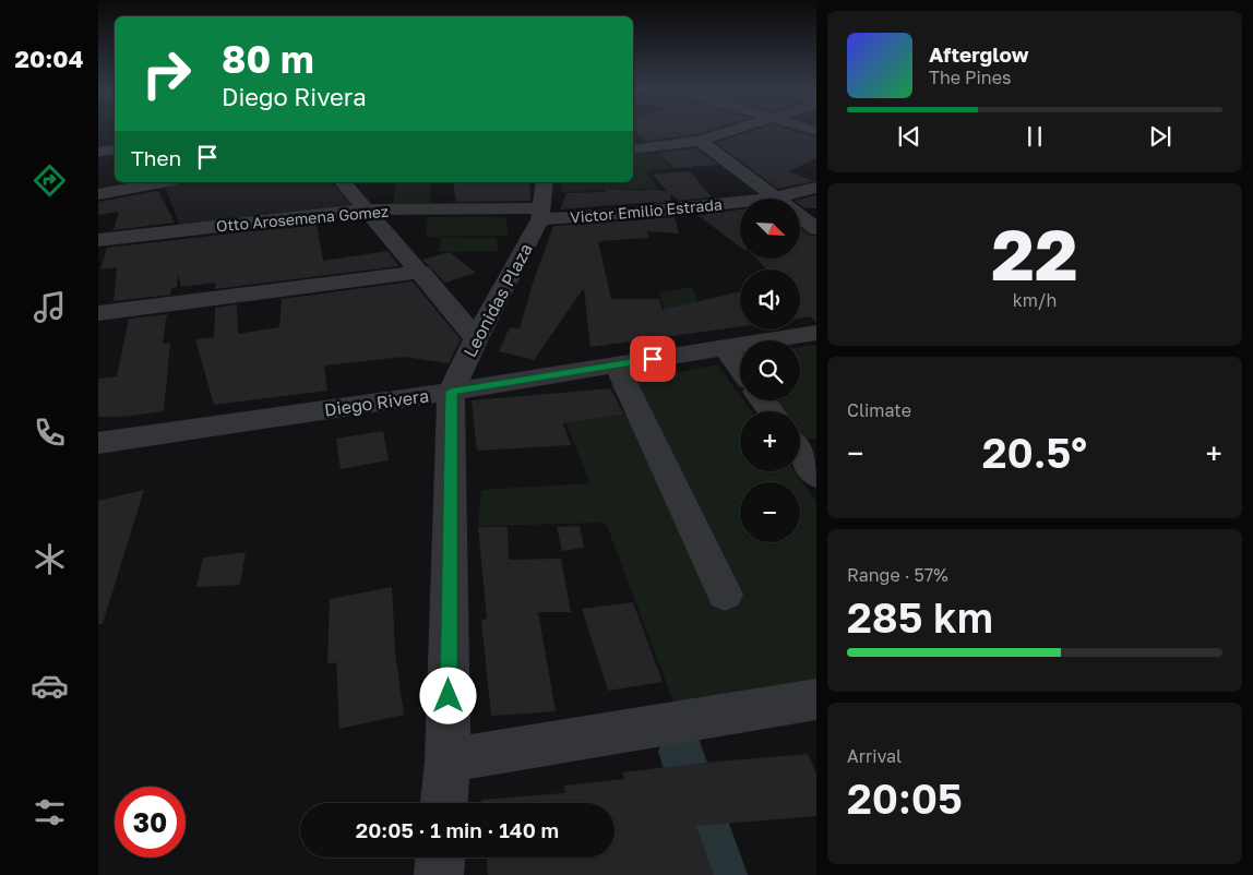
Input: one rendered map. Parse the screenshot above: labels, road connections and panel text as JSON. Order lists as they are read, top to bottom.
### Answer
{
  "streets": {
    "street": [
      "Victor Emilio Estrada",
      "Otto Arosemena Gomez",
      "Leonidas Plaza",
      "Diego Rivera"
    ]
  },
  "crossings": [
    ["Victor Emilio Estrada", "Otto Arosemena Gomez"],
    ["Victor Emilio Estrada", "Leonidas Plaza"],
    ["Otto Arosemena Gomez", "Leonidas Plaza"],
    ["Leonidas Plaza", "Diego Rivera"]
  ],
  "north": "bottom right",
  "page": {
    "tabs": "20:04",
    "turn": ["80 m", "Diego Rivera"],
    "song": ["Afterglow", "The Pines"],
    "then": "Then",
    "tile": [
      ["22", "km/h"],
      "Climate",
      ["Range · 57%", "285 km"],
      ["Arrival", "20:05"]
    ],
    "map_buttons": ["+", "−"],
    "heat": ["−", "20.5°", "+"],
    "limit": "30",
    "trip": "20:05 · 1 min · 140 m"
  }
}
